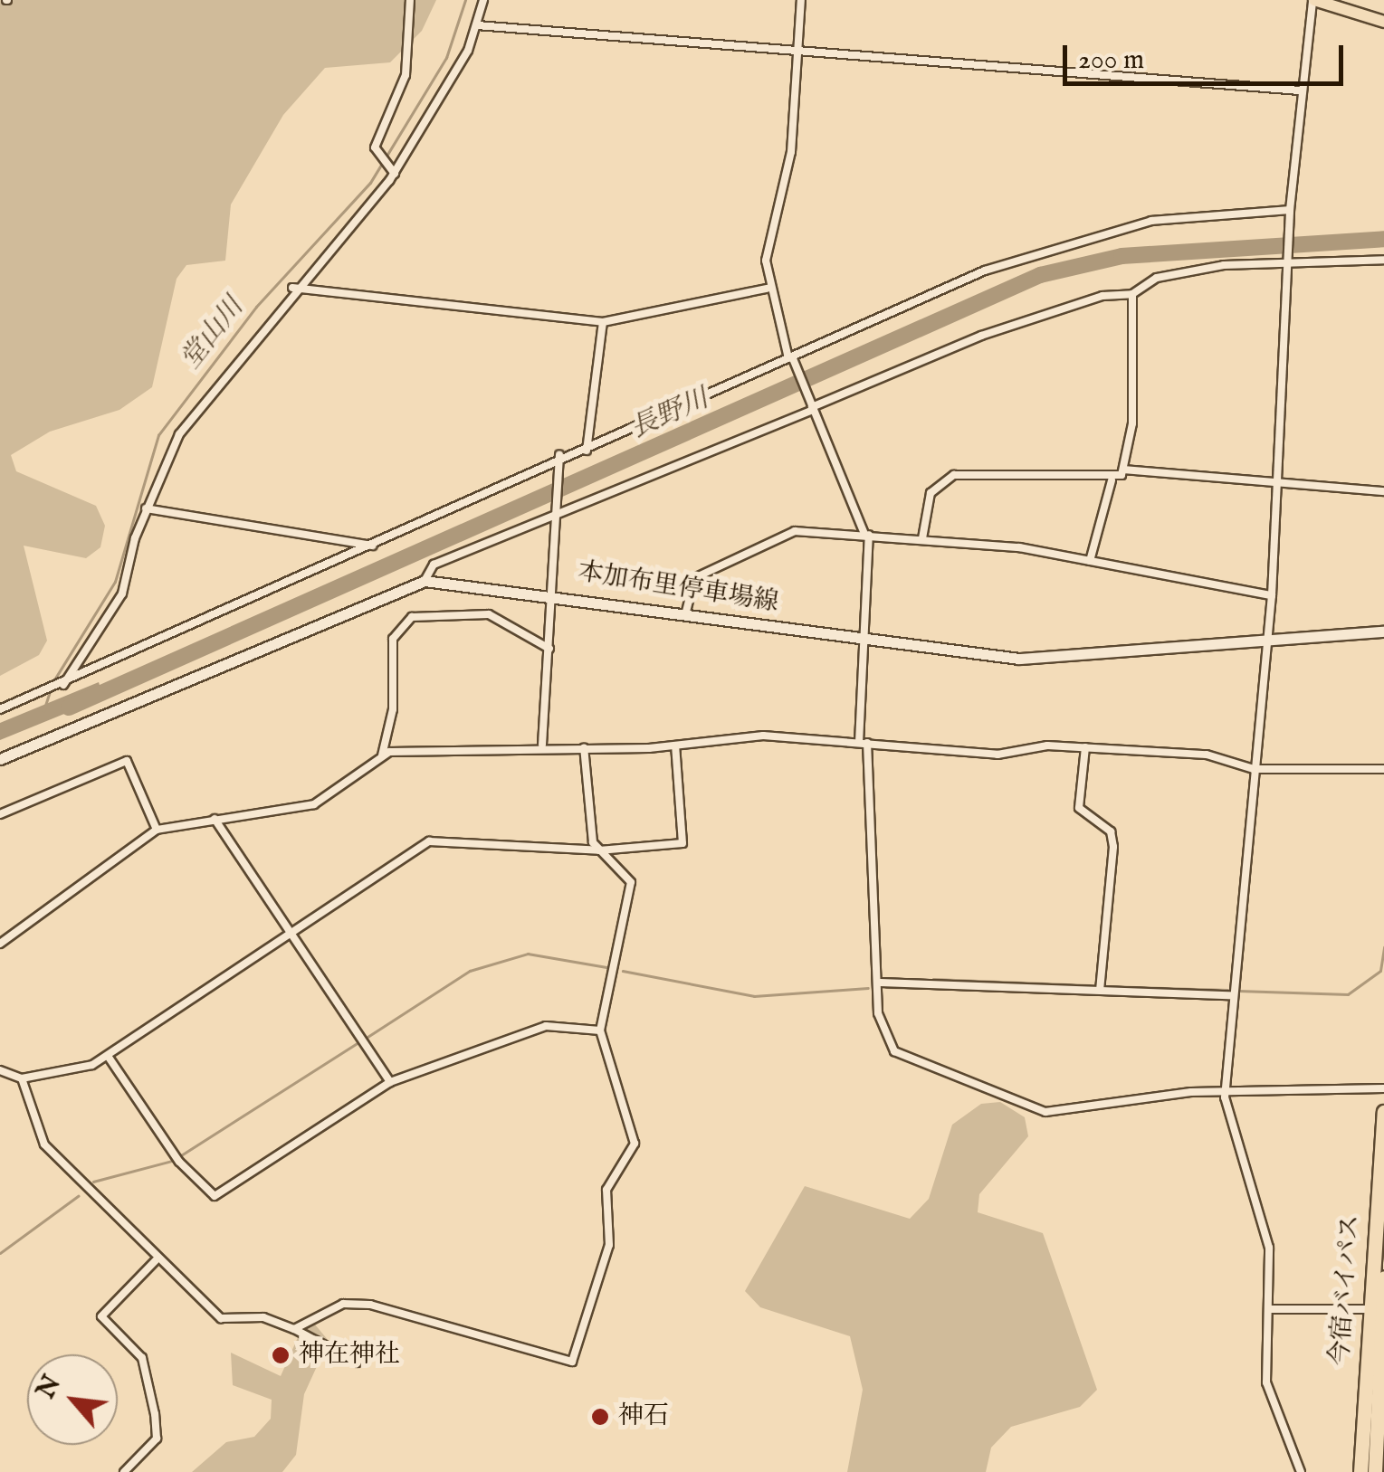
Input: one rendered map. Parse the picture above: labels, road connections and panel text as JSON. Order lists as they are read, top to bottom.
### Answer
{
  "streets": {
    "highway": ["今宿バイパス"],
    "main road": ["本加布里停車場線"]
  },
  "water": ["堂山川", "長野川"],
  "places": ["神在神社", "神石"],
  "scale_bar": "200 m",
  "north": "top left"
}
